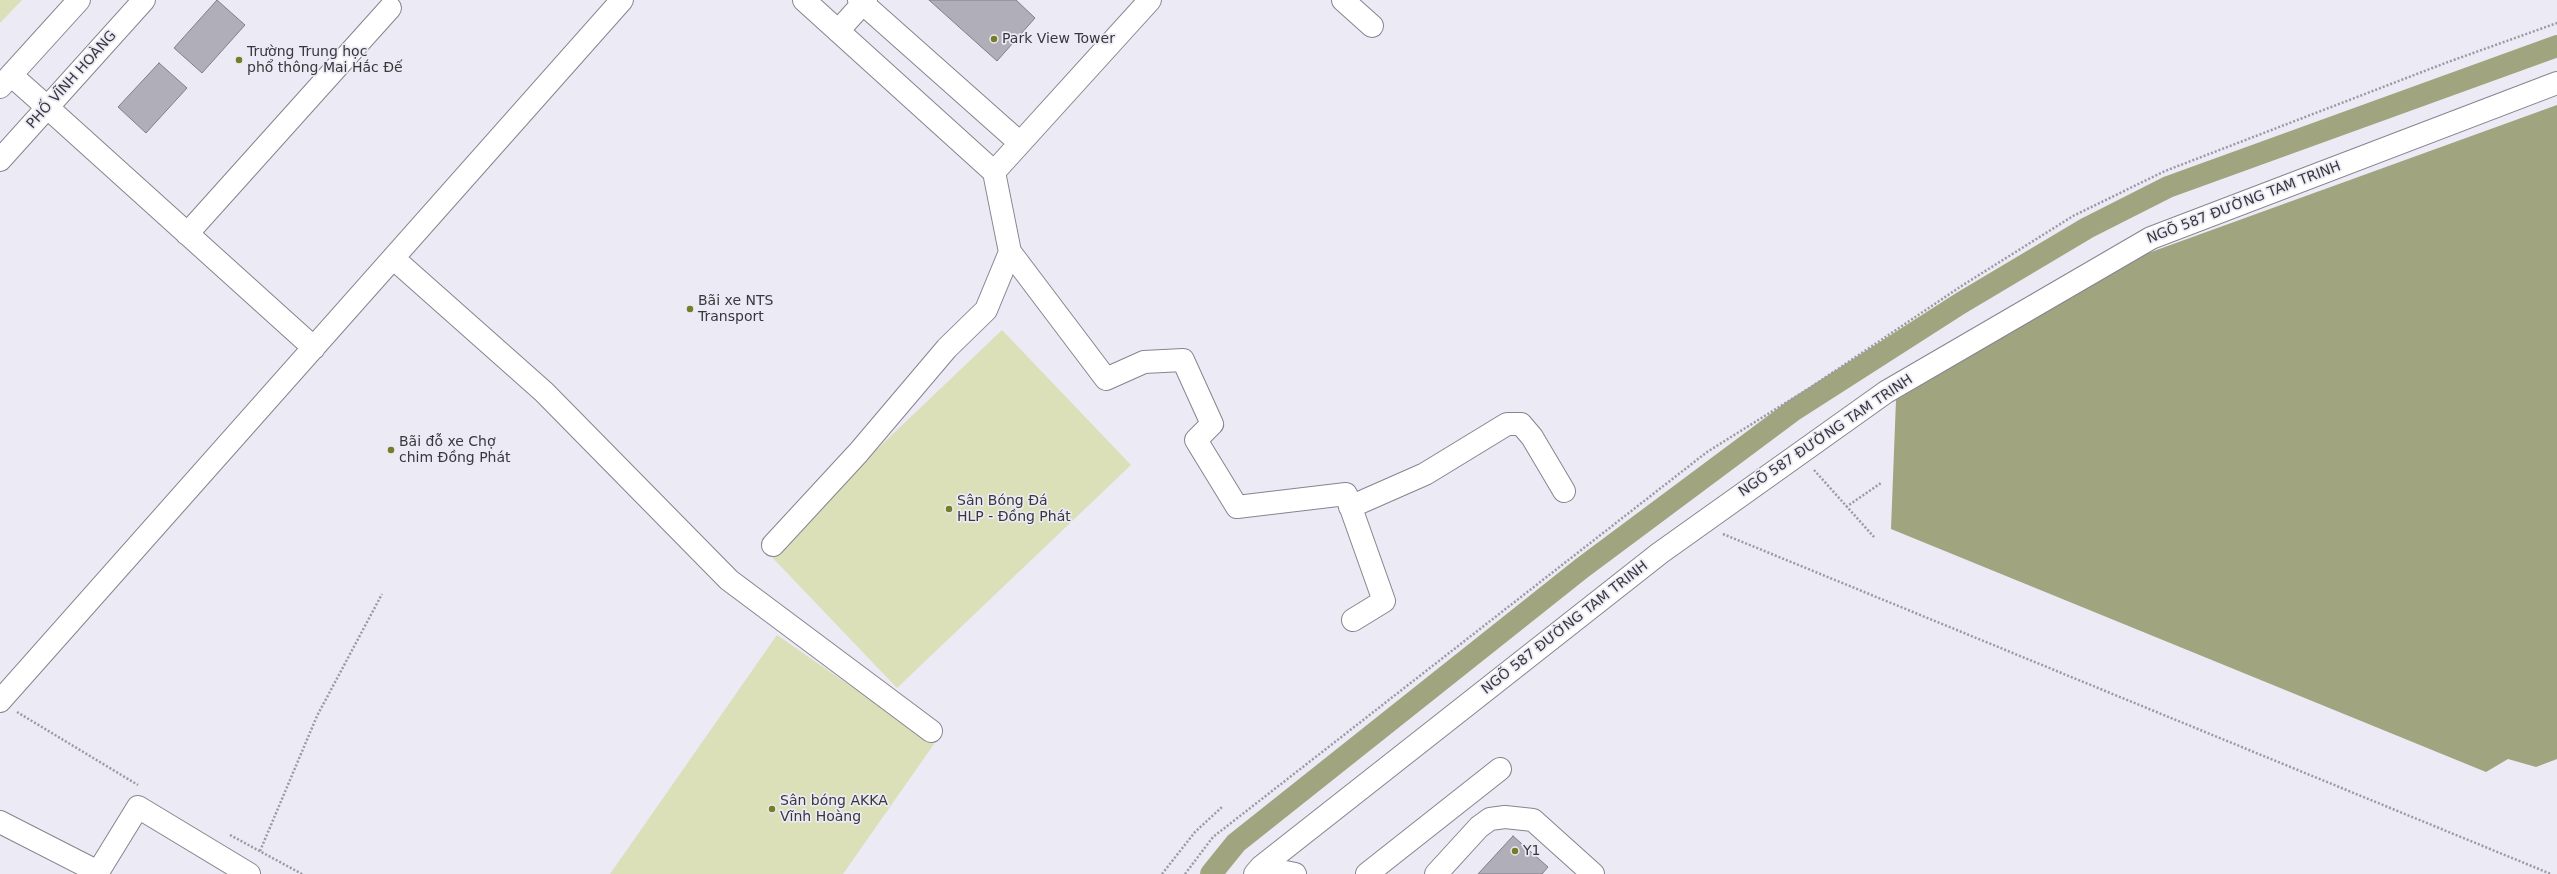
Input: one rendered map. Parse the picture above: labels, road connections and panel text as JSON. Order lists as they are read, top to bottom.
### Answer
{
  "streets": {
    "street": ["PHỐ VĨNH HOÀNG", "NGÕ 587 ĐƯỜNG TAM TRINH"]
  },
  "places": [
    "Park View Tower",
    "Trường Trung học phổ thông Mai Hắc Đế",
    "Bãi xe NTS Transport",
    "Bãi đỗ xe Chợ chim Đồng Phát",
    "Sân Bóng Đá HLP - Đồng Phát",
    "Sân bóng AKKA Vĩnh Hoàng",
    "Y1"
  ]
}
